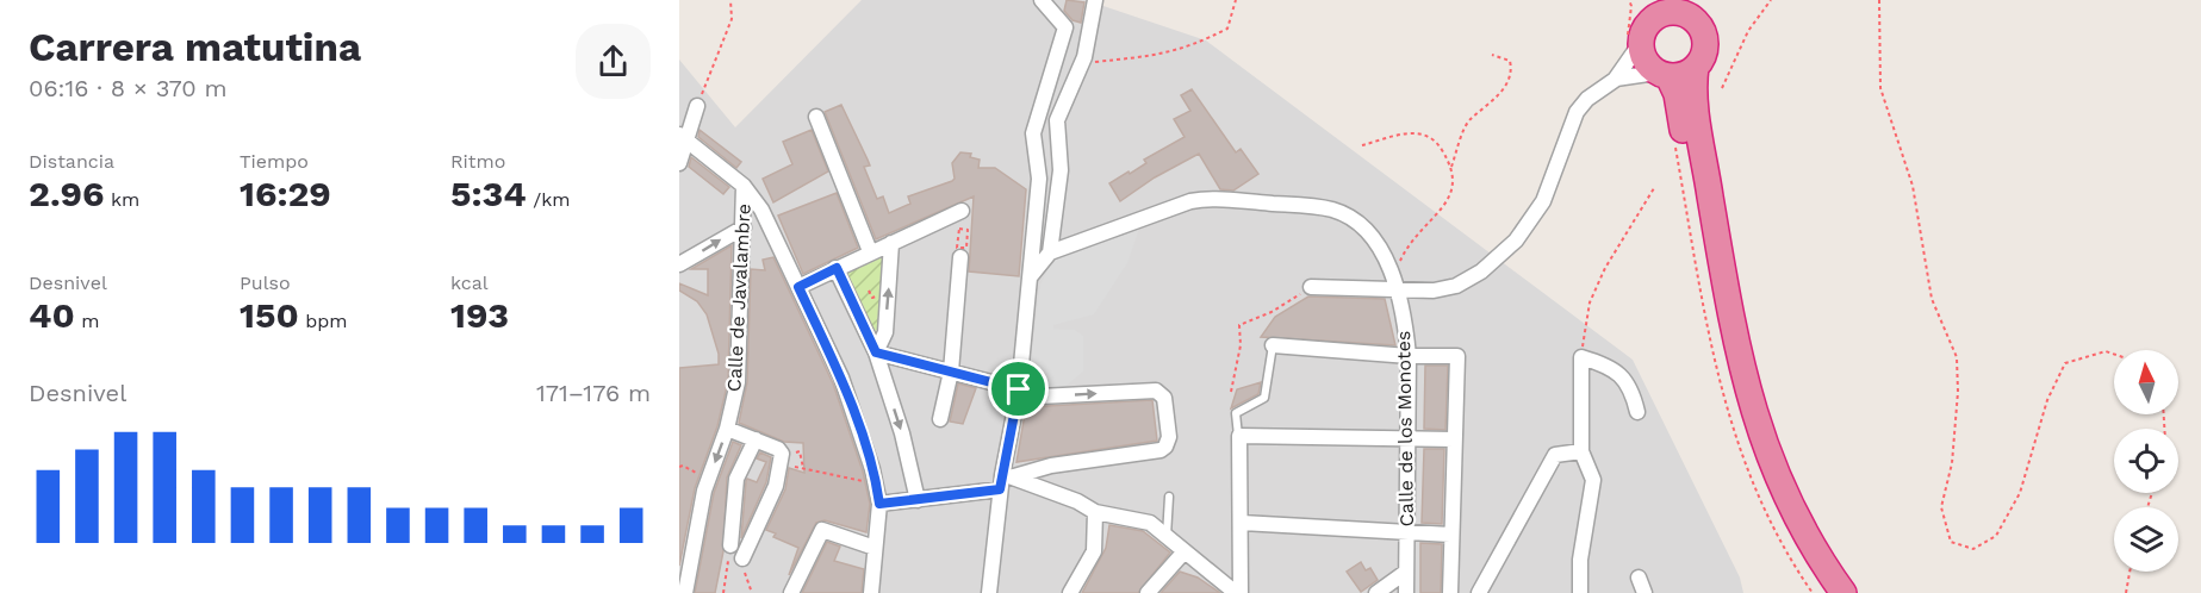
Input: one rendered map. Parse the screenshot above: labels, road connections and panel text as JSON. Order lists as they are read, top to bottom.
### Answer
{
  "streets": {
    "street": ["Calle de Javalambre", "Calle de los Monotes"]
  },
  "north": "top",
  "page": {
    "heading": ["Carrera matutina", "06:16 · 8 × 370 m"],
    "stats": [
      ["Distancia", "2.96 km"],
      ["Tiempo", "16:29"],
      ["Ritmo", "5:34 /km"],
      ["Desnivel", "40 m"],
      ["Pulso", "150 bpm"],
      ["kcal", "193"]
    ],
    "chart": ["Desnivel", "171–176 m"]
  }
}
